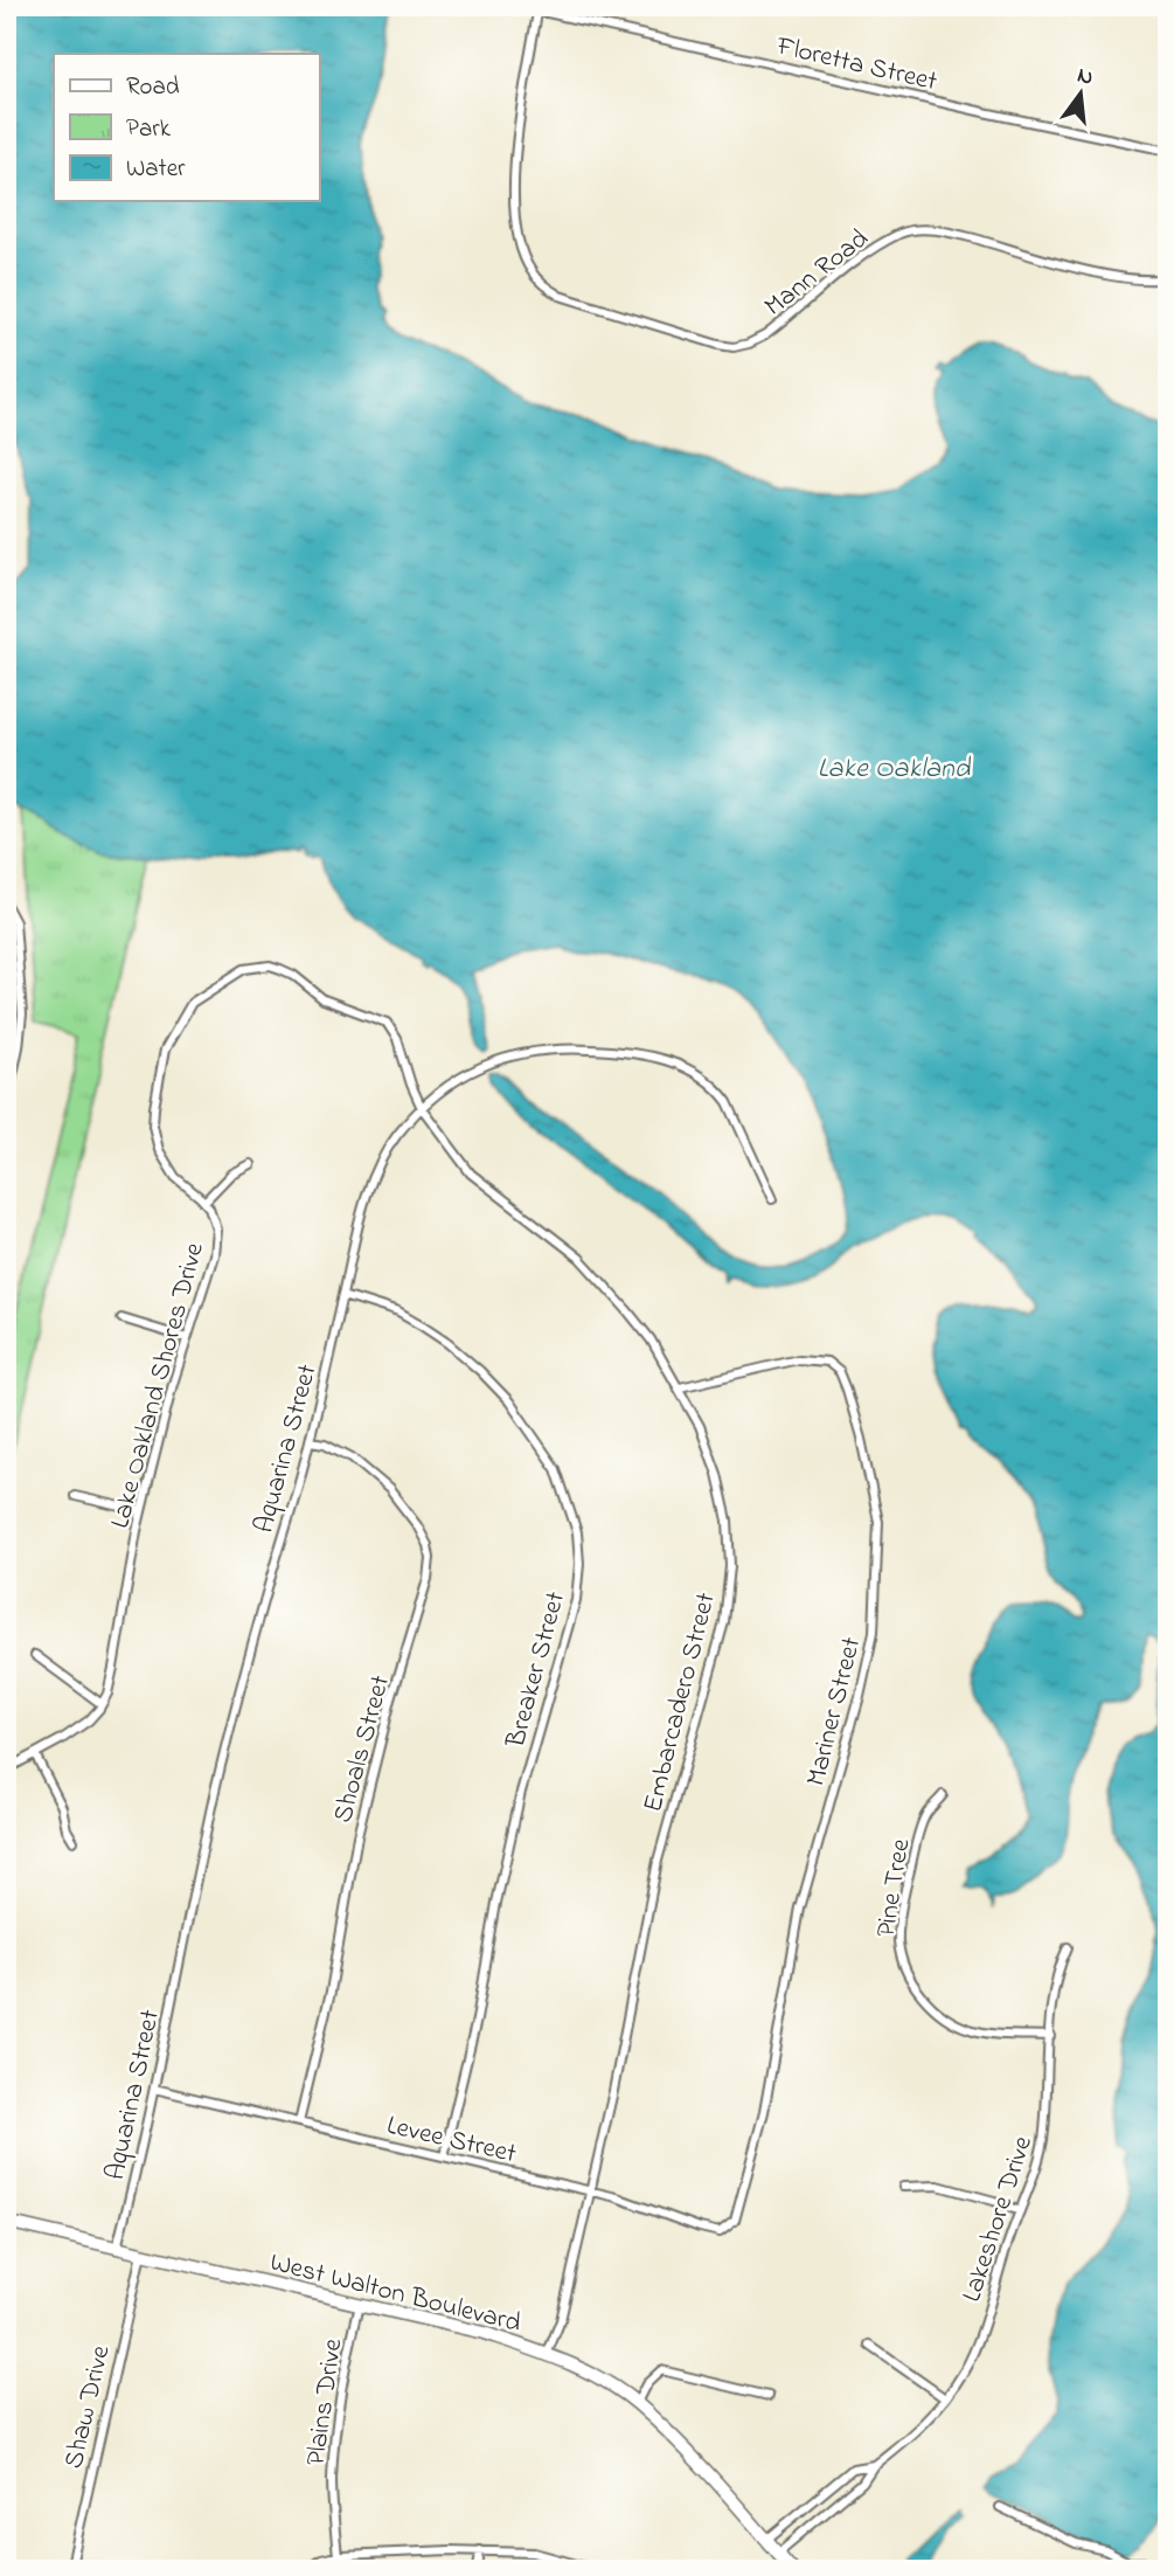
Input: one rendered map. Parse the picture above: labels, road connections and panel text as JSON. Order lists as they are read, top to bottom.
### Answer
{
  "streets": {
    "main road": ["West Walton Boulevard"],
    "street": [
      "Floretta Street",
      "Mann Road",
      "Lake Oakland Shores Drive",
      "Aquarina Street",
      "Breaker Street",
      "Embarcadero Street",
      "Mariner Street",
      "Shoals Street",
      "Pine Tree",
      "Levee Street",
      "Lakeshore Drive",
      "Plains Drive",
      "Shaw Drive"
    ]
  },
  "crossings": [
    ["Floretta Street", "Mann Road"],
    ["Lake Oakland Shores Drive", "Aquarina Street"],
    ["Lake Oakland Shores Drive", "Embarcadero Street"],
    ["Aquarina Street", "Breaker Street"],
    ["Aquarina Street", "Embarcadero Street"],
    ["Aquarina Street", "Shoals Street"],
    ["Aquarina Street", "Levee Street"],
    ["Aquarina Street", "West Walton Boulevard"],
    ["Breaker Street", "Levee Street"],
    ["Embarcadero Street", "Mariner Street"],
    ["Embarcadero Street", "Levee Street"],
    ["Embarcadero Street", "West Walton Boulevard"],
    ["Mariner Street", "Levee Street"],
    ["Shoals Street", "Levee Street"],
    ["Pine Tree", "Lakeshore Drive"],
    ["Lakeshore Drive", "West Walton Boulevard"],
    ["West Walton Boulevard", "Plains Drive"],
    ["West Walton Boulevard", "Shaw Drive"]
  ],
  "water": ["Lake Oakland"],
  "legend": ["Road", "Park", "Water"],
  "north": "top"
}
